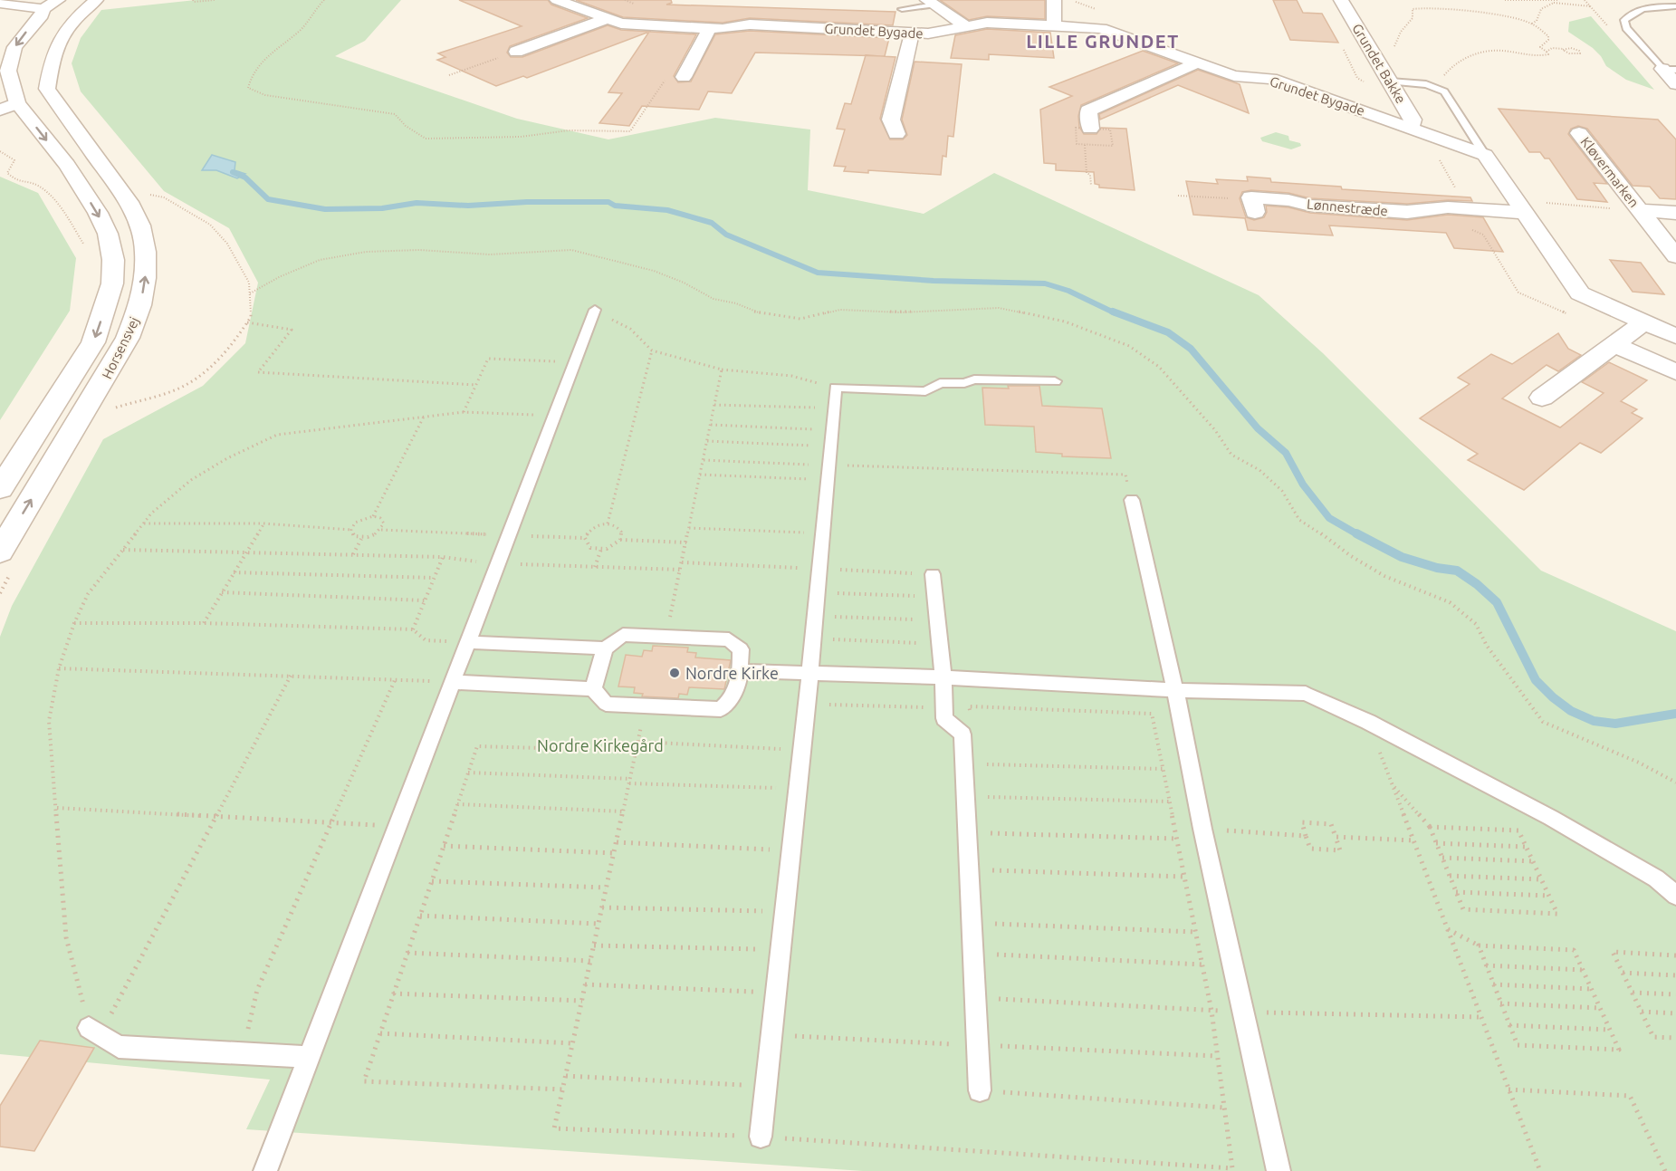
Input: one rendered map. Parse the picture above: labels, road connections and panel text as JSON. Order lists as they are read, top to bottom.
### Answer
{
  "streets": {
    "street": [
      "Grundet Bygade",
      "Grundet Bakke",
      "Kløvermarken",
      "Lønnestræde",
      "Horsensvej"
    ]
  },
  "crossings": [
    ["Grundet Bygade", "Grundet Bakke"]
  ],
  "districts": ["LILLE GRUNDET"],
  "parks": ["Nordre Kirkegård"],
  "places": ["Nordre Kirke"]
}
